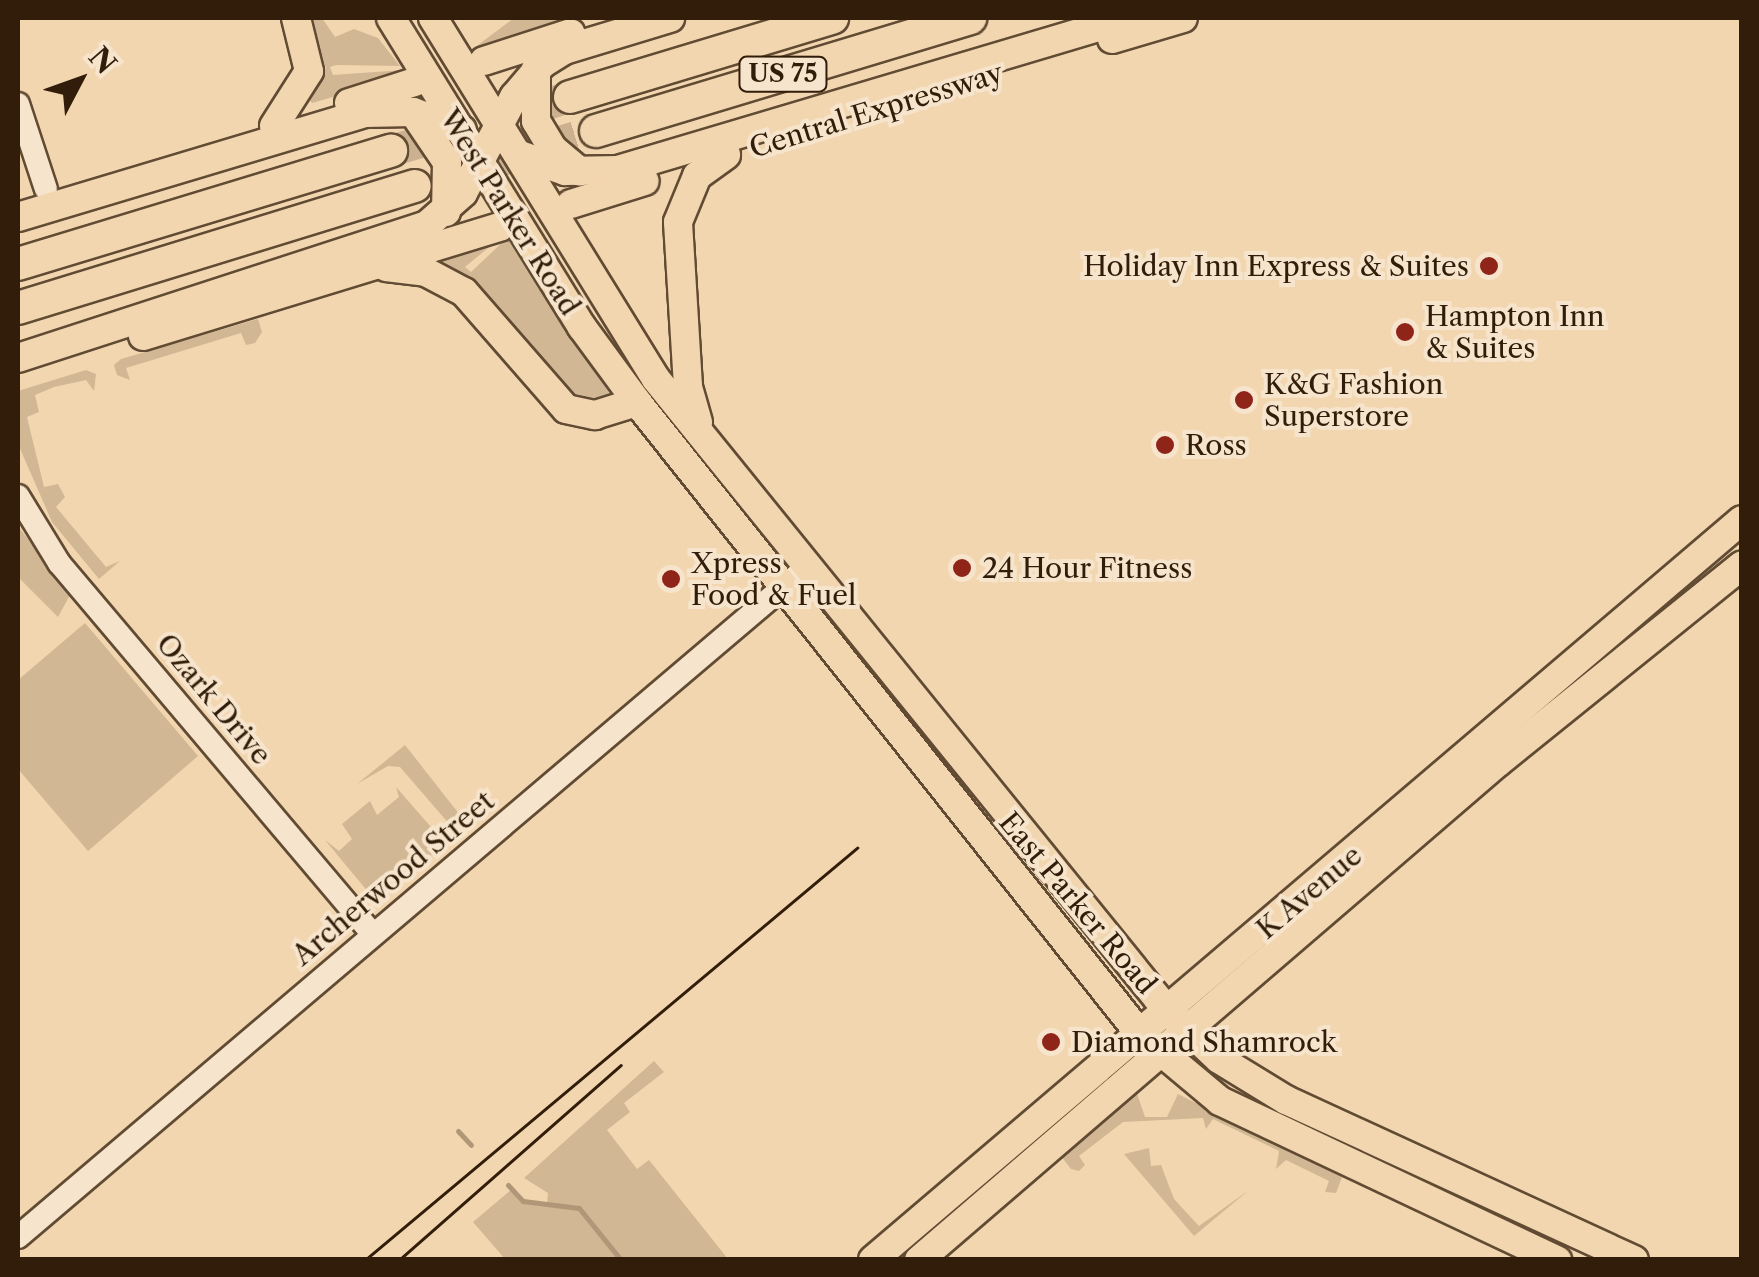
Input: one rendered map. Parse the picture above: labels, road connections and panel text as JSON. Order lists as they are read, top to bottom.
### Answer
{
  "streets": {
    "highway": ["US 75"],
    "main road": [
      "Central Expressway",
      "West Parker Road",
      "K Avenue",
      "East Parker Road"
    ],
    "street": ["Ozark Drive", "Archerwood Street"]
  },
  "crossings": [
    ["West Parker Road", "East Parker Road"],
    ["Ozark Drive", "Archerwood Street"],
    ["Archerwood Street", "East Parker Road"],
    ["K Avenue", "East Parker Road"]
  ],
  "places": [
    "Holiday Inn Express & Suites",
    "Hampton Inn & Suites",
    "K&G Fashion Superstore",
    "Ross",
    "24 Hour Fitness",
    "Xpress Food & Fuel",
    "Diamond Shamrock"
  ],
  "north": "top right"
}
